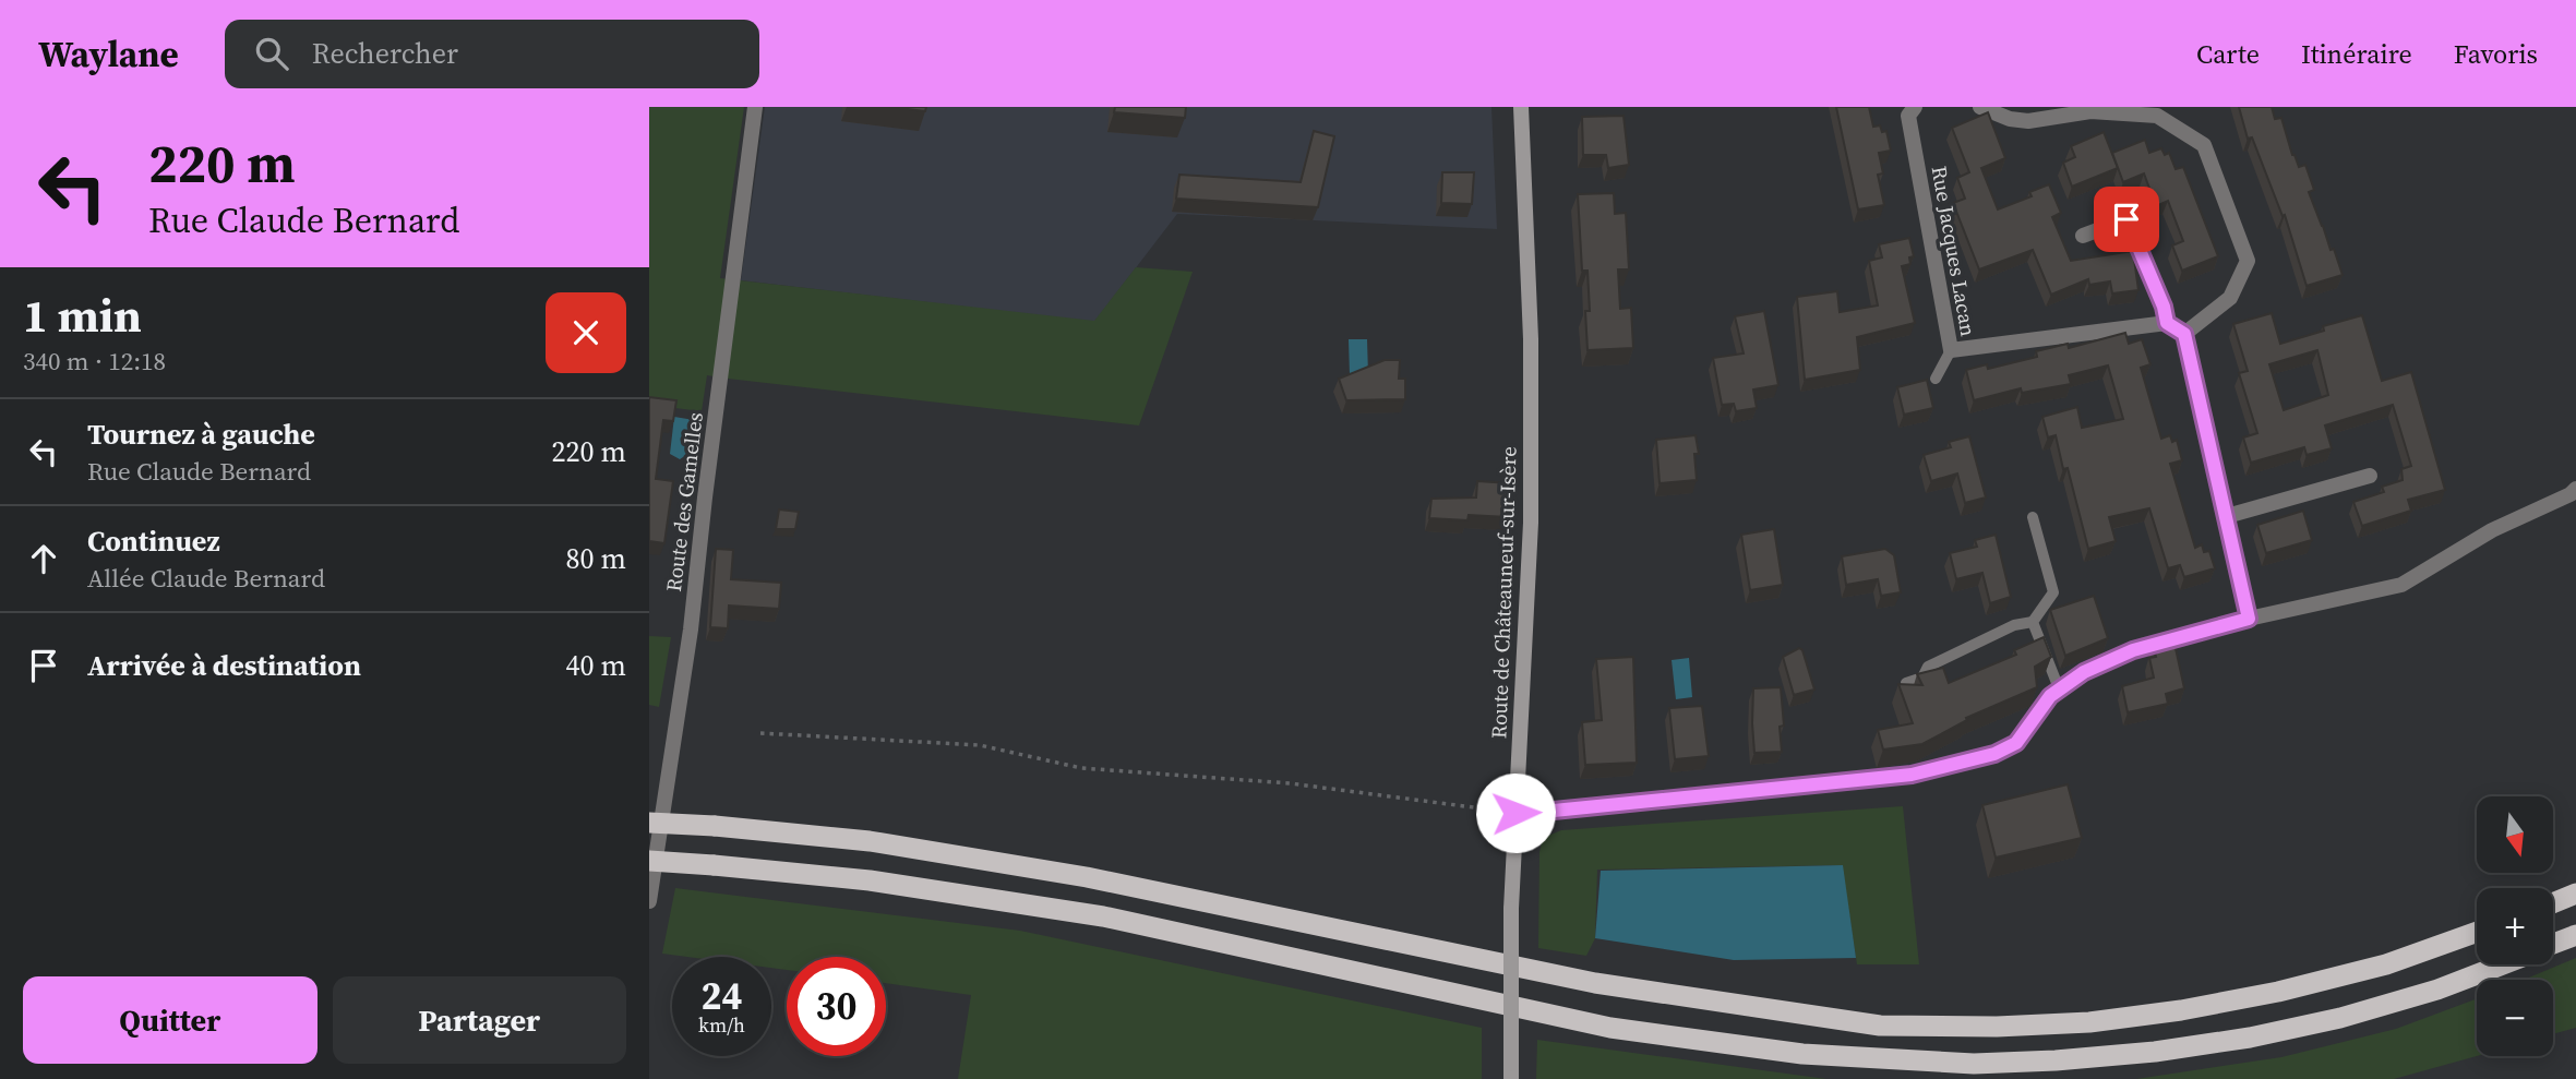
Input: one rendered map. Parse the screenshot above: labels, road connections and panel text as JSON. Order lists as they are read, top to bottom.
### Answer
{
  "streets": {
    "main road": ["Route de Châteauneuf-sur-Isère"],
    "street": ["Rue Jacques Lacan", "Route des Gamelles"]
  },
  "north": "bottom",
  "page": {
    "header": "Waylane",
    "search": "Rechercher",
    "nav": ["Carte", "Itinéraire", "Favoris"],
    "turn": ["220 m", "Rue Claude Bernard"],
    "heading": ["1 min", "340 m · 12:18"],
    "list": [
      {
        "name": "Tournez à gauche",
        "note": "Rue Claude Bernard",
        "value": "220 m"
      },
      {
        "name": "Continuez",
        "note": "Allée Claude Bernard",
        "value": "80 m"
      },
      {
        "name": "Arrivée à destination",
        "value": "40 m"
      }
    ],
    "map_buttons": ["+", "−"],
    "speed": "24 km/h",
    "limit": "30",
    "buttons": ["Quitter", "Partager"]
  }
}
